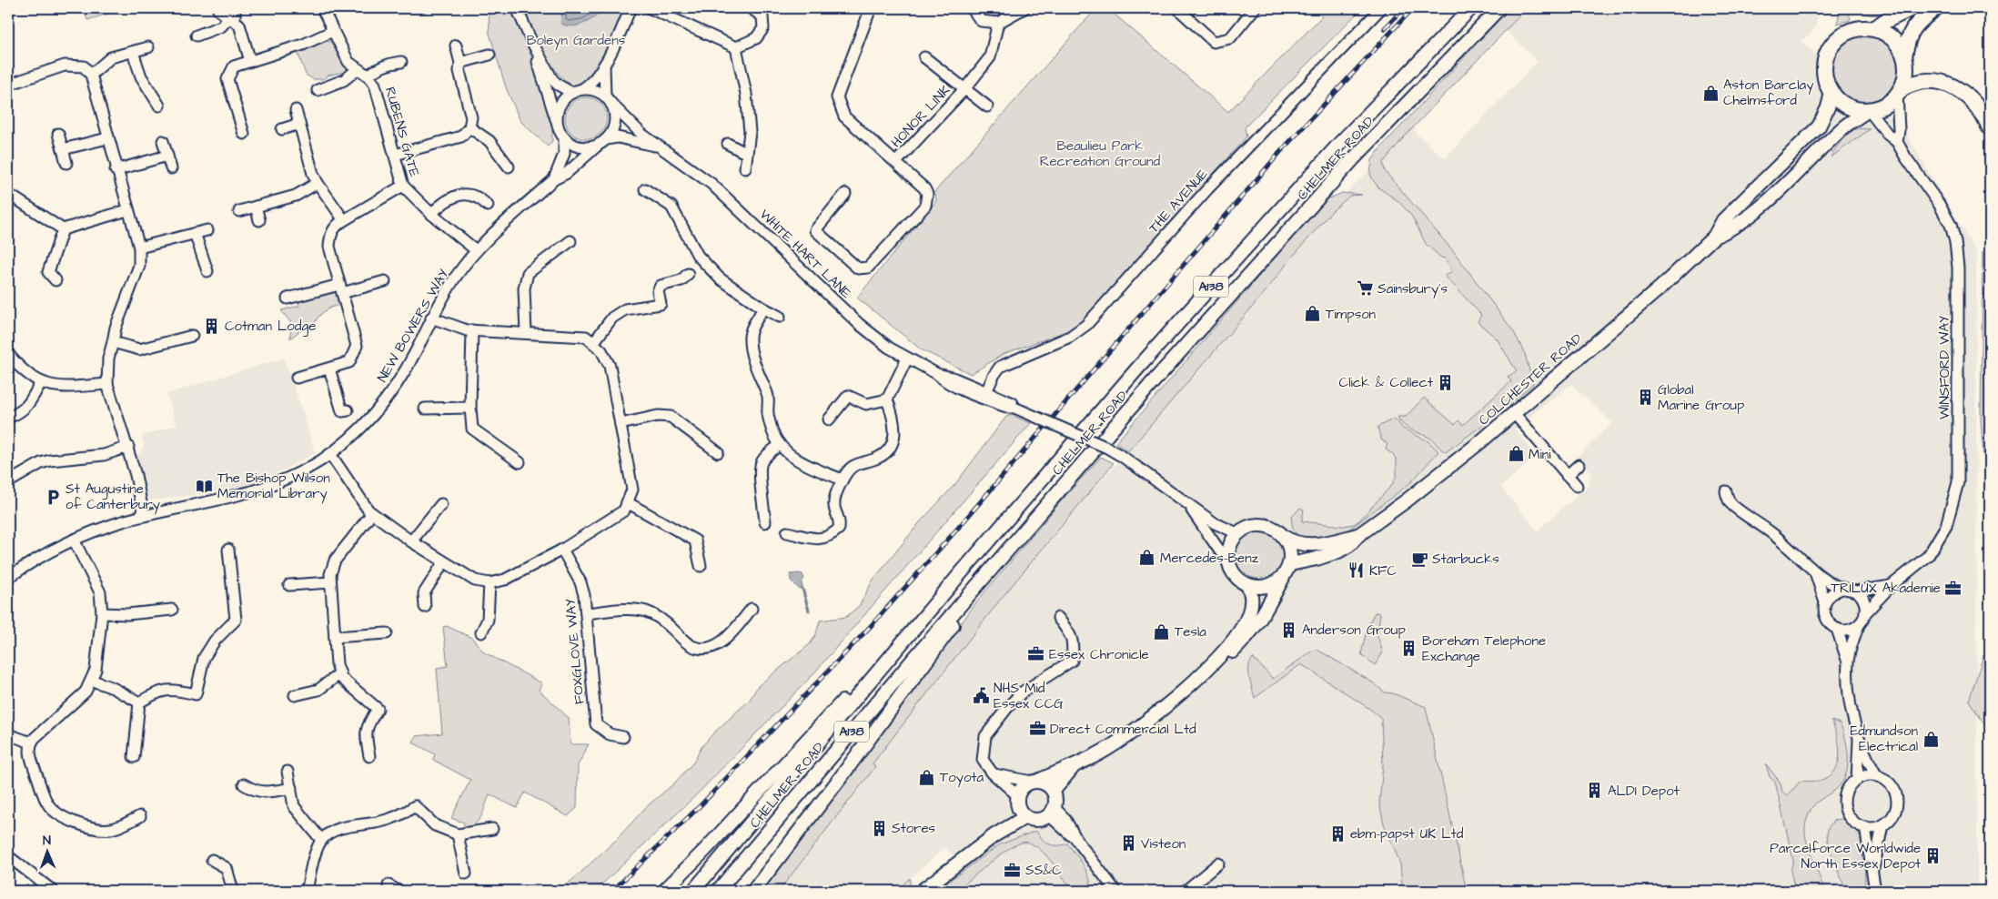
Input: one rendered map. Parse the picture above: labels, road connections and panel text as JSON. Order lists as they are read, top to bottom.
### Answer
{
  "streets": {
    "main road": ["CHELMER ROAD", "A138", "COLCHESTER ROAD"],
    "street": [
      "HONOR LINK",
      "RUBENS GATE",
      "THE AVENUE",
      "WHITE HART LANE",
      "NEW BOWERS WAY",
      "WINSFORD WAY",
      "FOXGLOVE WAY"
    ]
  },
  "crossings": [
    ["RUBENS GATE", "NEW BOWERS WAY"],
    ["CHELMER ROAD", "A138"],
    ["THE AVENUE", "WHITE HART LANE"],
    ["WHITE HART LANE", "NEW BOWERS WAY"],
    ["WHITE HART LANE", "COLCHESTER ROAD"],
    ["WINSFORD WAY", "COLCHESTER ROAD"]
  ],
  "parks": ["Boleyn Gardens", "Beaulieu Park Recreation Ground"],
  "places": {
    "shop": [
      "Aston Barclay Chelmsford",
      "Timpson",
      "Mini",
      "Mercedes-Benz",
      "Tesla",
      "Edmundson Electrical",
      "Toyota"
    ],
    "supermarket": ["Sainsbury's"],
    "building": [
      "Cotman Lodge",
      "Click & Collect",
      "Global Marine Group",
      "Anderson Group",
      "Boreham Telephone Exchange",
      "ALDI Depot",
      "Stores",
      "ebm-papst UK Ltd",
      "Visteon",
      "Parcelforce Worldwide North Essex Depot"
    ],
    "library": ["The Bishop Wilson Memorial Library"],
    "parking": ["St Augustine of Canterbury"],
    "cafe": ["Starbucks"],
    "restaurant": ["KFC"],
    "office": [
      "TRILUX Akademie",
      "Essex Chronicle",
      "Direct Commercial Ltd",
      "SS&C"
    ],
    "public building": ["NHS Mid Essex CCG"]
  },
  "north": "top"
}
